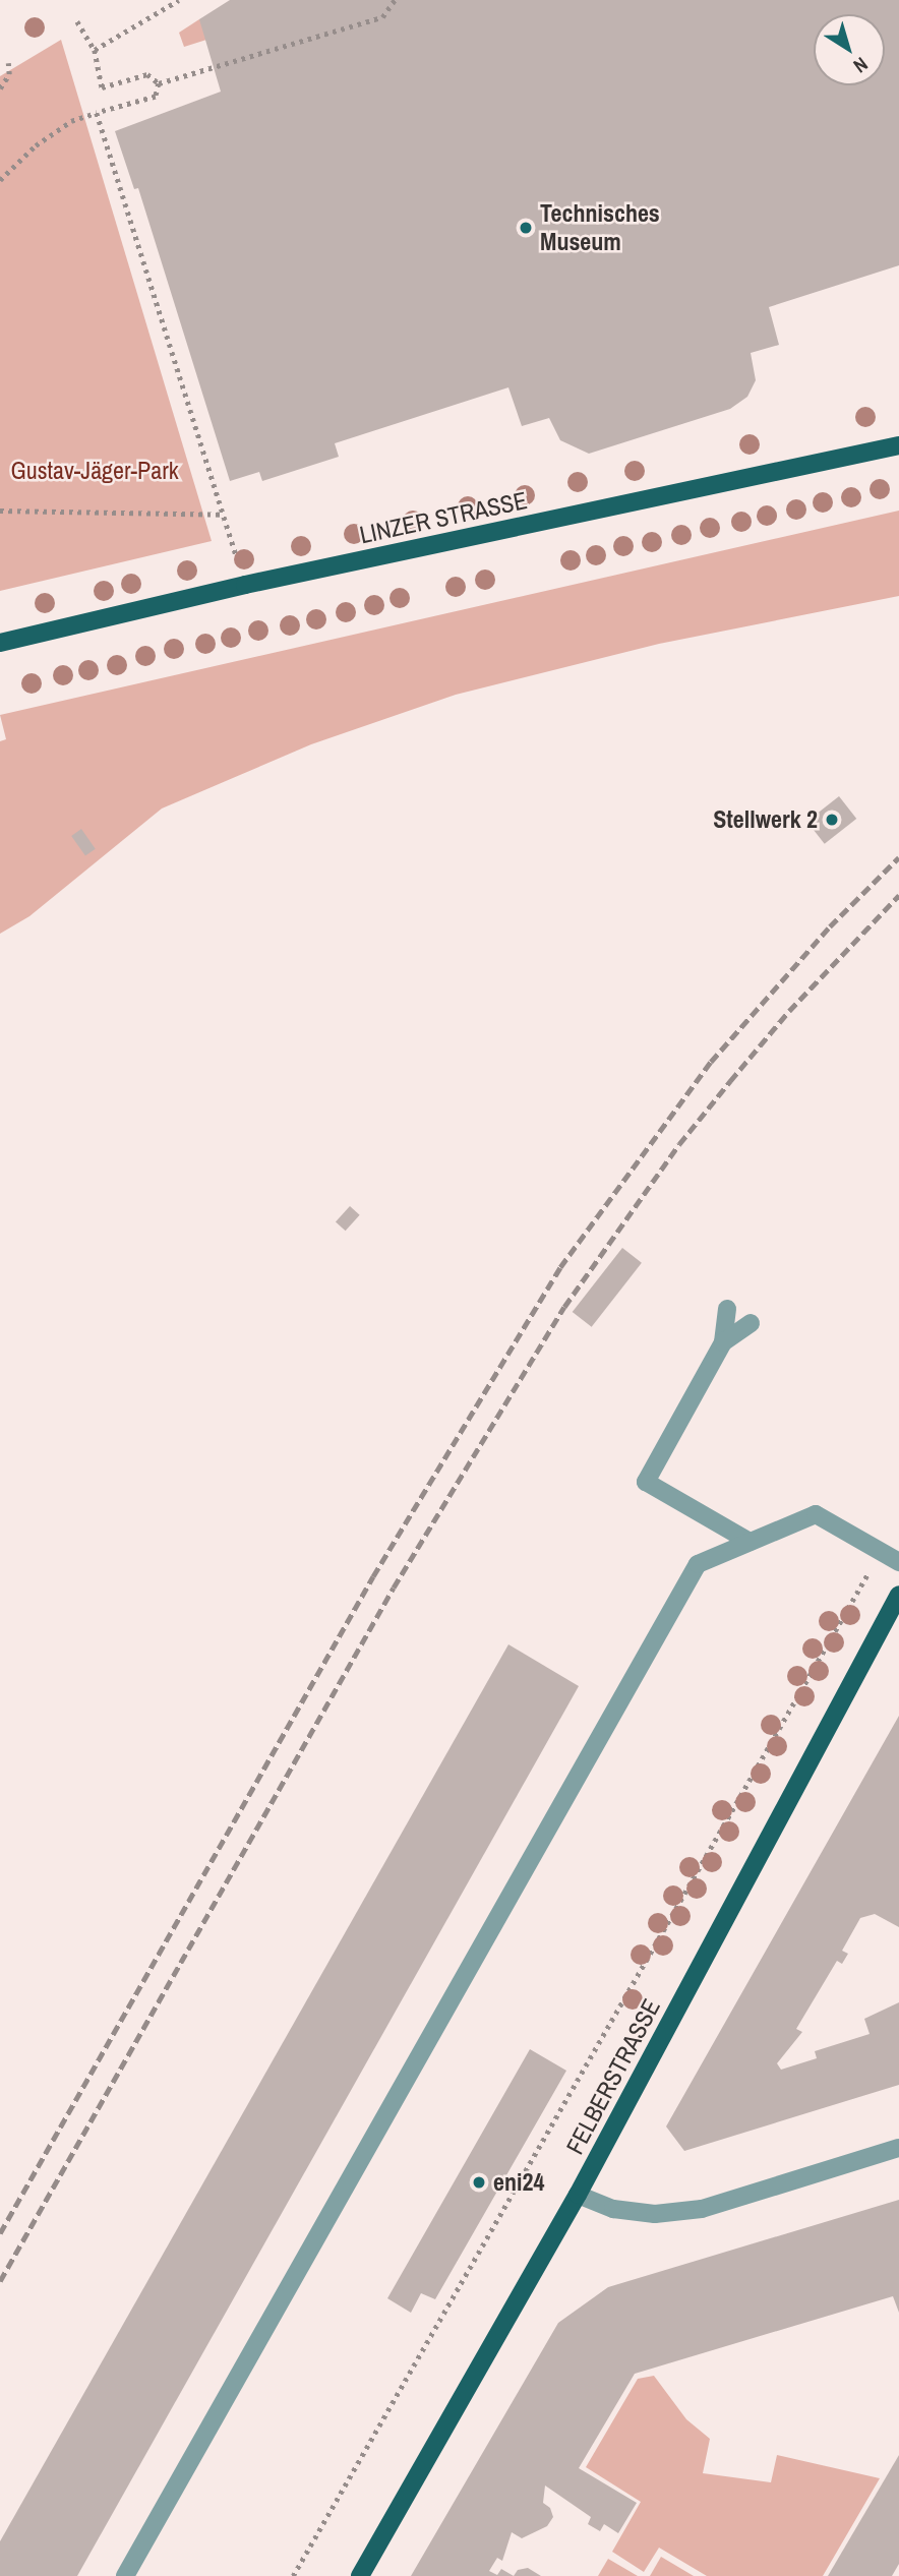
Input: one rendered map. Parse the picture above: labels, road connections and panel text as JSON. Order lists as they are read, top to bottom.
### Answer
{
  "streets": {
    "main road": ["LINZER STRASSE", "FELBERSTRASSE"]
  },
  "parks": ["Gustav-Jäger-Park"],
  "places": ["Technisches Museum", "Stellwerk 2", "eni24"],
  "north": "bottom right"
}
